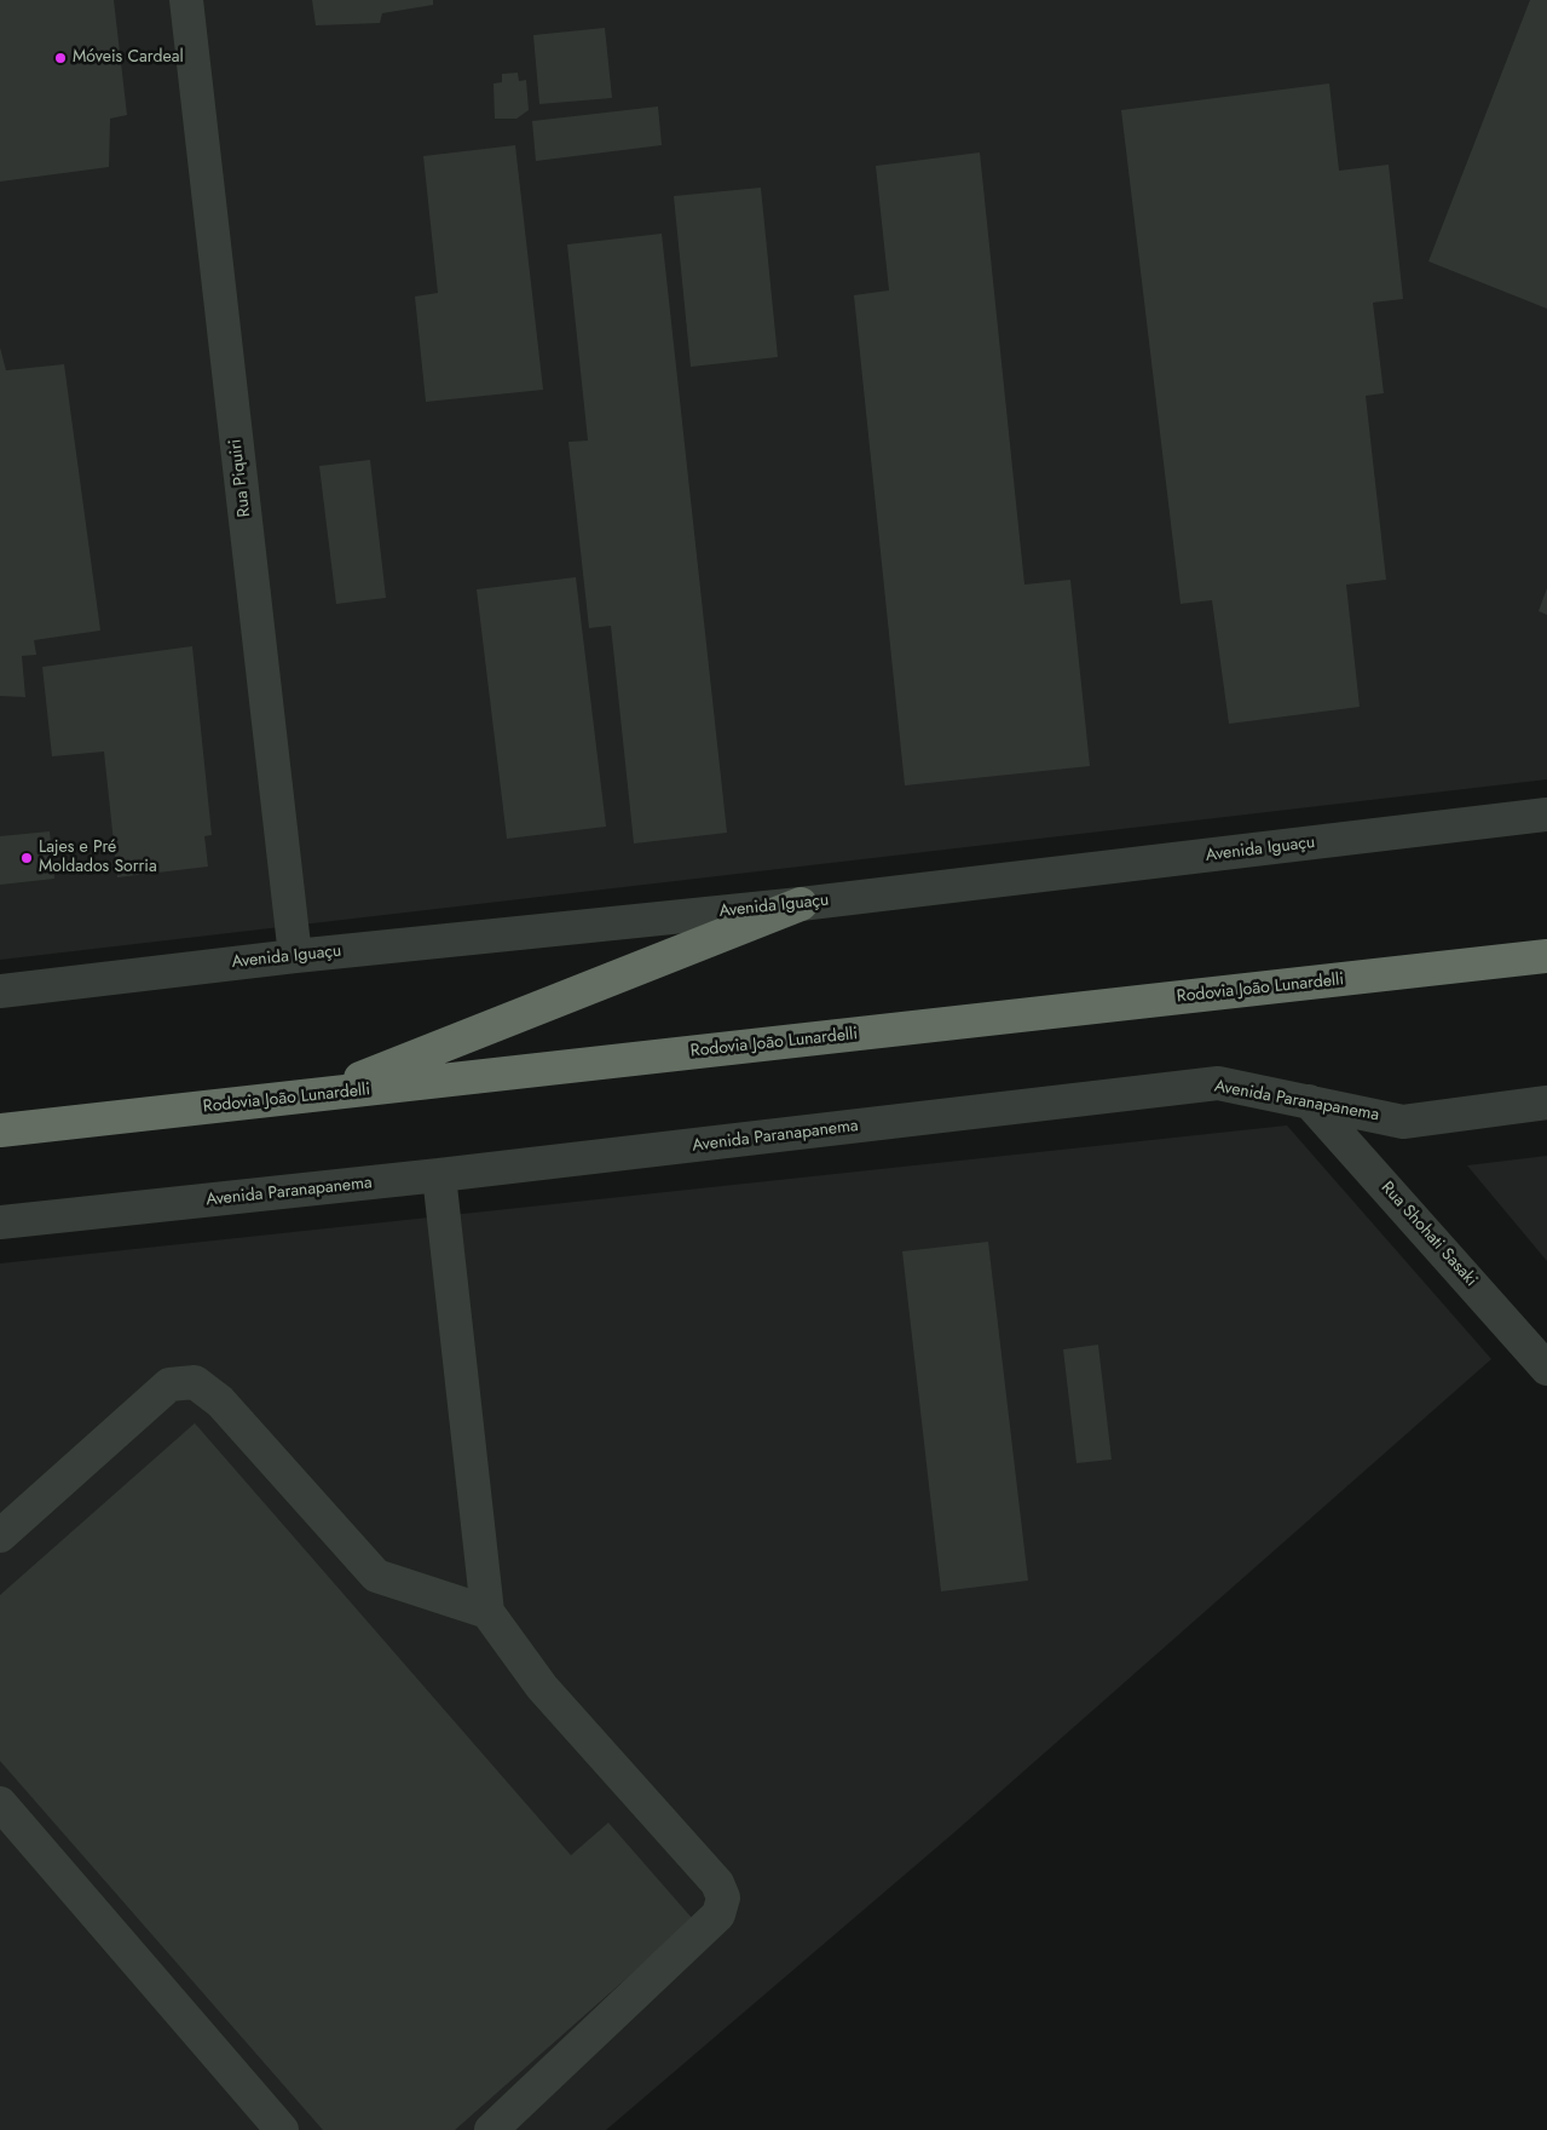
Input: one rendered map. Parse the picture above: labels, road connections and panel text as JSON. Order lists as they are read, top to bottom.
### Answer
{
  "streets": {
    "highway": ["Rodovia João Lunardelli"],
    "street": [
      "Rua Piquiri",
      "Avenida Iguaçu",
      "Avenida Paranapanema",
      "Rua Shohati Sasaki"
    ]
  },
  "crossings": [
    ["Rua Piquiri", "Avenida Iguaçu"],
    ["Avenida Paranapanema", "Rua Shohati Sasaki"]
  ],
  "places": ["Móveis Cardeal", "Lajes e Pré Moldados Sorria"]
}
